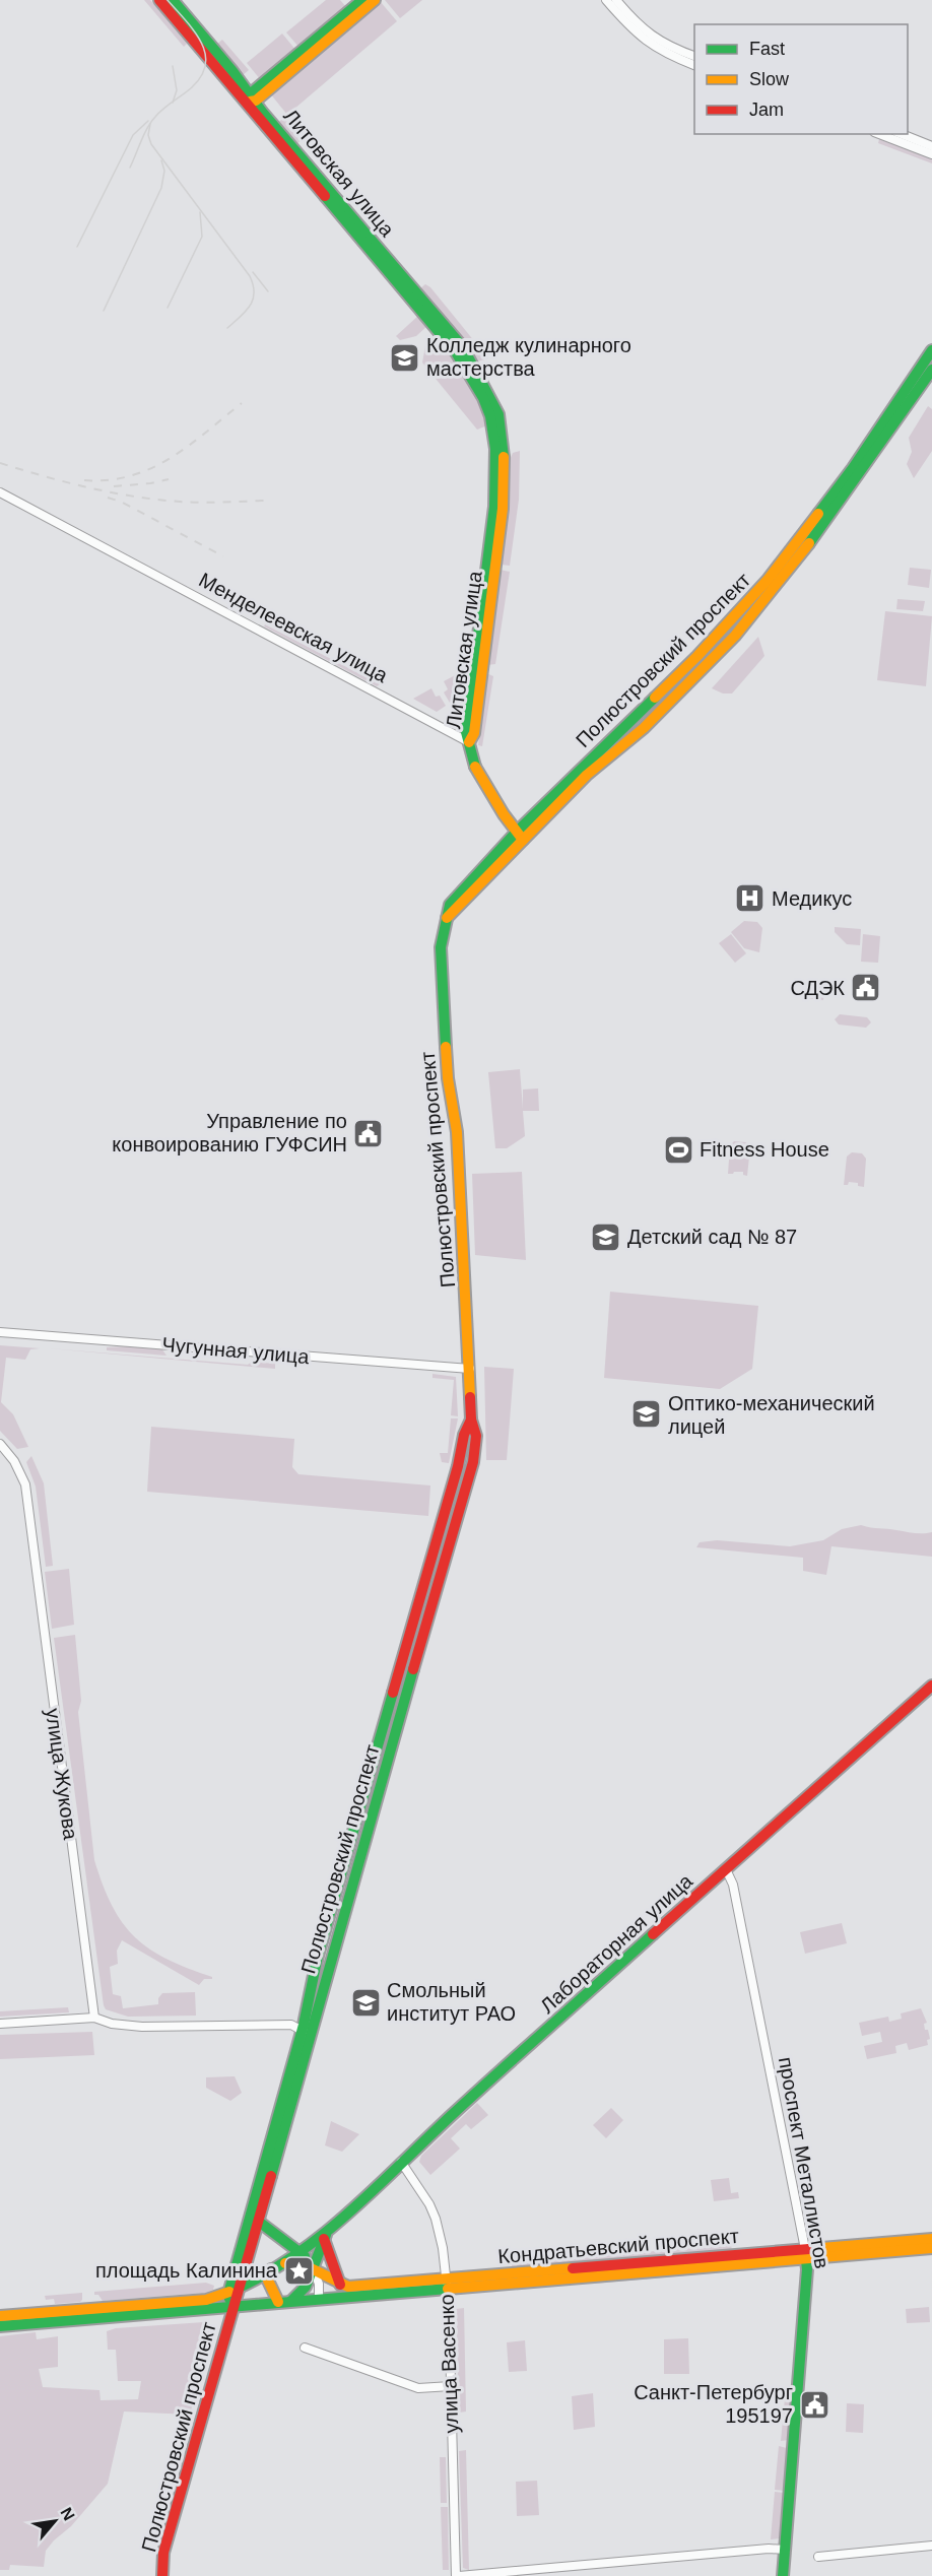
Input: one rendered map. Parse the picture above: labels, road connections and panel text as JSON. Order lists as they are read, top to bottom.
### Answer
{
  "streets": {
    "main road": [
      "Литовская улица",
      "Полюстровский проспект",
      "Лабораторная улица",
      "проспект Металлистов",
      "Кондратьевский проспект"
    ],
    "street": [
      "Менделеевская улица",
      "Чугунная улица",
      "улица Жукова",
      "улица Васенко"
    ]
  },
  "crossings": [
    ["Литовская улица", "Менделеевская улица"],
    ["Полюстровский проспект", "Чугунная улица"],
    ["Лабораторная улица", "проспект Металлистов"],
    ["Лабораторная улица", "Кондратьевский проспект"],
    ["Лабораторная улица", "улица Васенко"],
    ["проспект Металлистов", "Кондратьевский проспект"],
    ["Кондратьевский проспект", "улица Васенко"]
  ],
  "places": {
    "school or university": [
      "Колледж кулинарного мастерства",
      "Детский сад № 87",
      "Оптико-механический лицей",
      "Смольный институт РАО"
    ],
    "hospital": ["Медикус"],
    "public building": ["СДЭК", "Управление по конвоированию ГУФСИН", "Санкт-Петербург 195197"],
    "sports": ["Fitness House"],
    "place": ["площадь Калинина"]
  },
  "legend": ["Fast", "Slow", "Jam"],
  "north": "top right"
}
